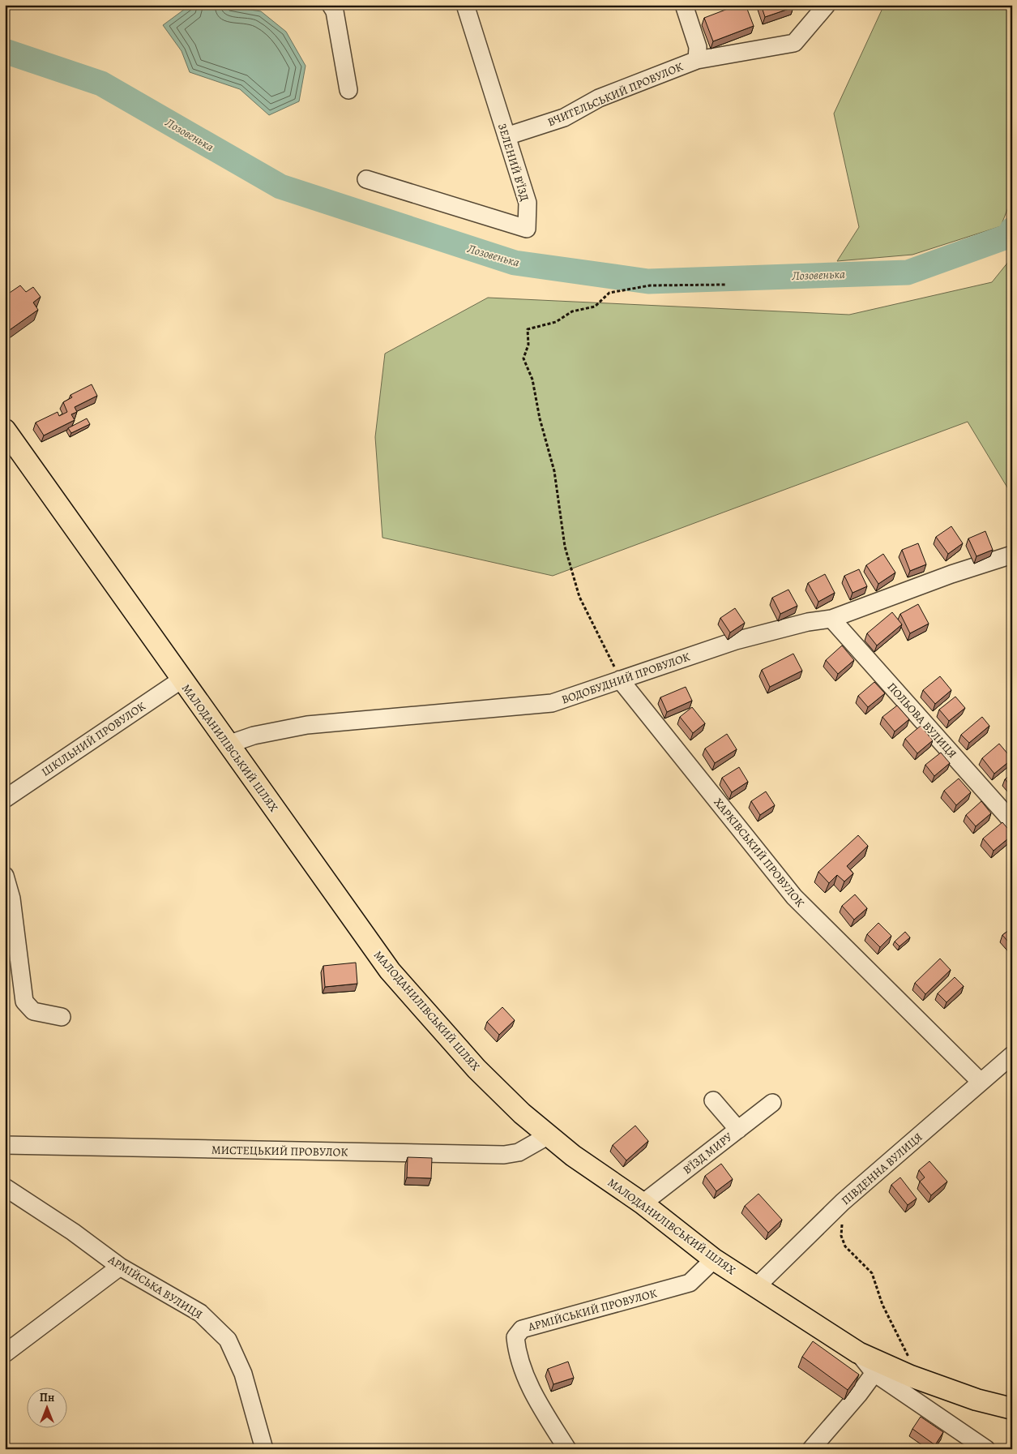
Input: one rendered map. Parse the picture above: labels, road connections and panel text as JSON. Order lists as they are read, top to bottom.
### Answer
{
  "streets": {
    "main road": ["МАЛОДАНИЛІВСЬКИЙ ШЛЯХ"],
    "street": [
      "ВЧИТЕЛЬСЬКИЙ ПРОВУЛОК",
      "ЗЕЛЕНИЙ В’ЇЗД",
      "ВОДОБУДНИЙ ПРОВУЛОК",
      "ПОЛЬОВА ВУЛИЦЯ",
      "ШКІЛЬНИЙ ПРОВУЛОК",
      "ХАРКІВСЬКИЙ ПРОВУЛОК",
      "МИСТЕЦЬКИЙ ПРОВУЛОК",
      "В’ЇЗД МИРУ",
      "ПІВДЕННА ВУЛИЦЯ",
      "АРМІЙСЬКА ВУЛИЦЯ",
      "АРМІЙСЬКИЙ ПРОВУЛОК"
    ]
  },
  "crossings": [
    ["ВЧИТЕЛЬСЬКИЙ ПРОВУЛОК", "ЗЕЛЕНИЙ В’ЇЗД"],
    ["ВОДОБУДНИЙ ПРОВУЛОК", "ПОЛЬОВА ВУЛИЦЯ"],
    ["ВОДОБУДНИЙ ПРОВУЛОК", "МАЛОДАНИЛІВСЬКИЙ ШЛЯХ"],
    ["ВОДОБУДНИЙ ПРОВУЛОК", "ХАРКІВСЬКИЙ ПРОВУЛОК"],
    ["ШКІЛЬНИЙ ПРОВУЛОК", "МАЛОДАНИЛІВСЬКИЙ ШЛЯХ"],
    ["МАЛОДАНИЛІВСЬКИЙ ШЛЯХ", "МИСТЕЦЬКИЙ ПРОВУЛОК"],
    ["МАЛОДАНИЛІВСЬКИЙ ШЛЯХ", "В’ЇЗД МИРУ"],
    ["МАЛОДАНИЛІВСЬКИЙ ШЛЯХ", "ПІВДЕННА ВУЛИЦЯ"],
    ["МАЛОДАНИЛІВСЬКИЙ ШЛЯХ", "АРМІЙСЬКИЙ ПРОВУЛОК"],
    ["ХАРКІВСЬКИЙ ПРОВУЛОК", "ПІВДЕННА ВУЛИЦЯ"]
  ],
  "water": ["Лозовенька"],
  "north": "top"
}
